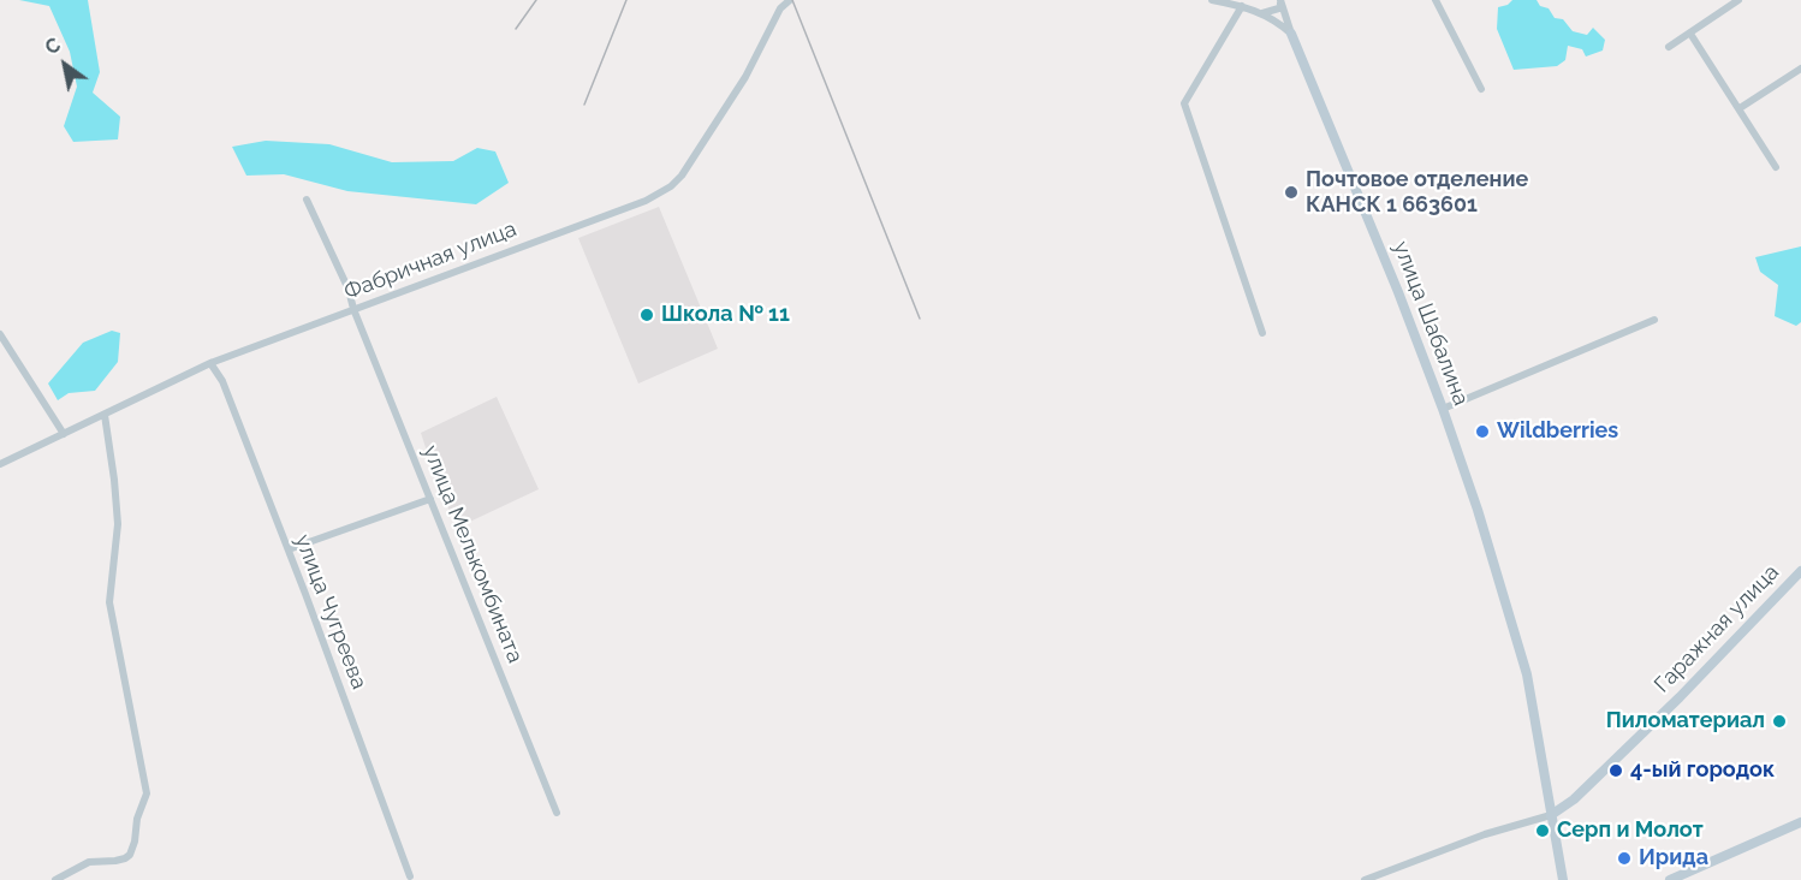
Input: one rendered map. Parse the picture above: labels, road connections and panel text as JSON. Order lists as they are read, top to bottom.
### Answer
{
  "streets": {
    "street": [
      "Фабричная улица",
      "улица Шабалина",
      "улица Мелькомбината",
      "улица Чугреева",
      "Гаражная улица"
    ]
  },
  "crossings": [
    ["Фабричная улица", "улица Мелькомбината"],
    ["Фабричная улица", "улица Чугреева"],
    ["улица Шабалина", "Гаражная улица"]
  ],
  "places": [
    "Почтовое отделение КАНСК 1 663601",
    "Школа № 11",
    "Wildberries",
    "Пиломатериал",
    "4-ый городок",
    "Серп и Молот",
    "Ирида"
  ],
  "north": "top left"
}
